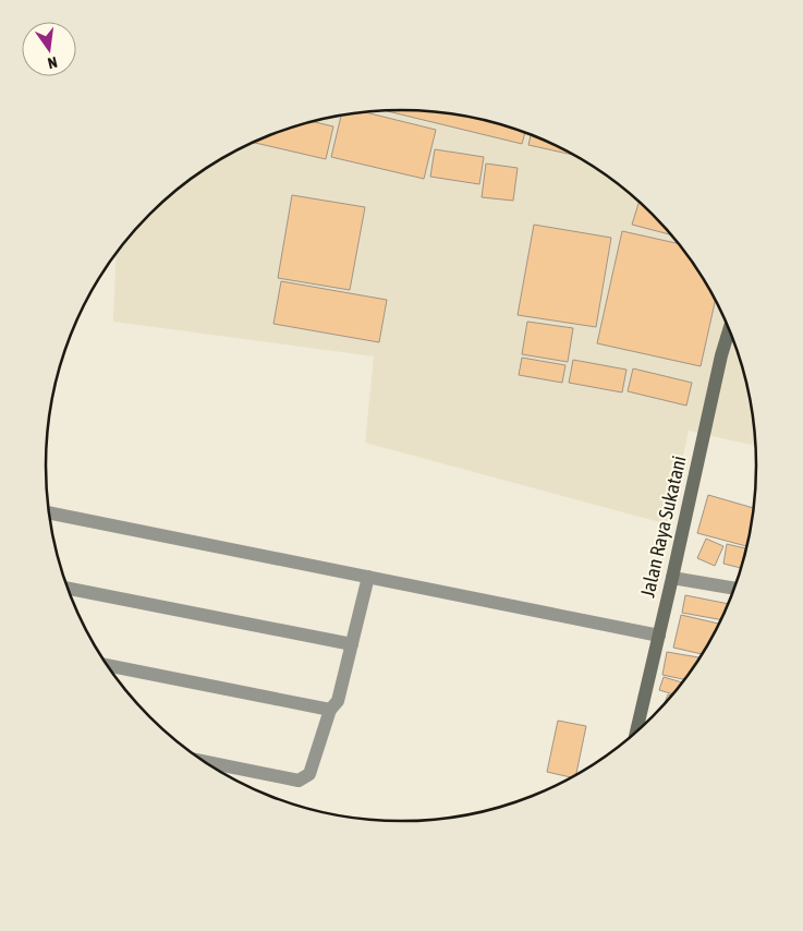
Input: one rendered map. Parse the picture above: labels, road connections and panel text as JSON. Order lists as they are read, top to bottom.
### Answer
{
  "streets": {
    "main road": ["Jalan Raya Sukatani"]
  },
  "north": "bottom"
}
